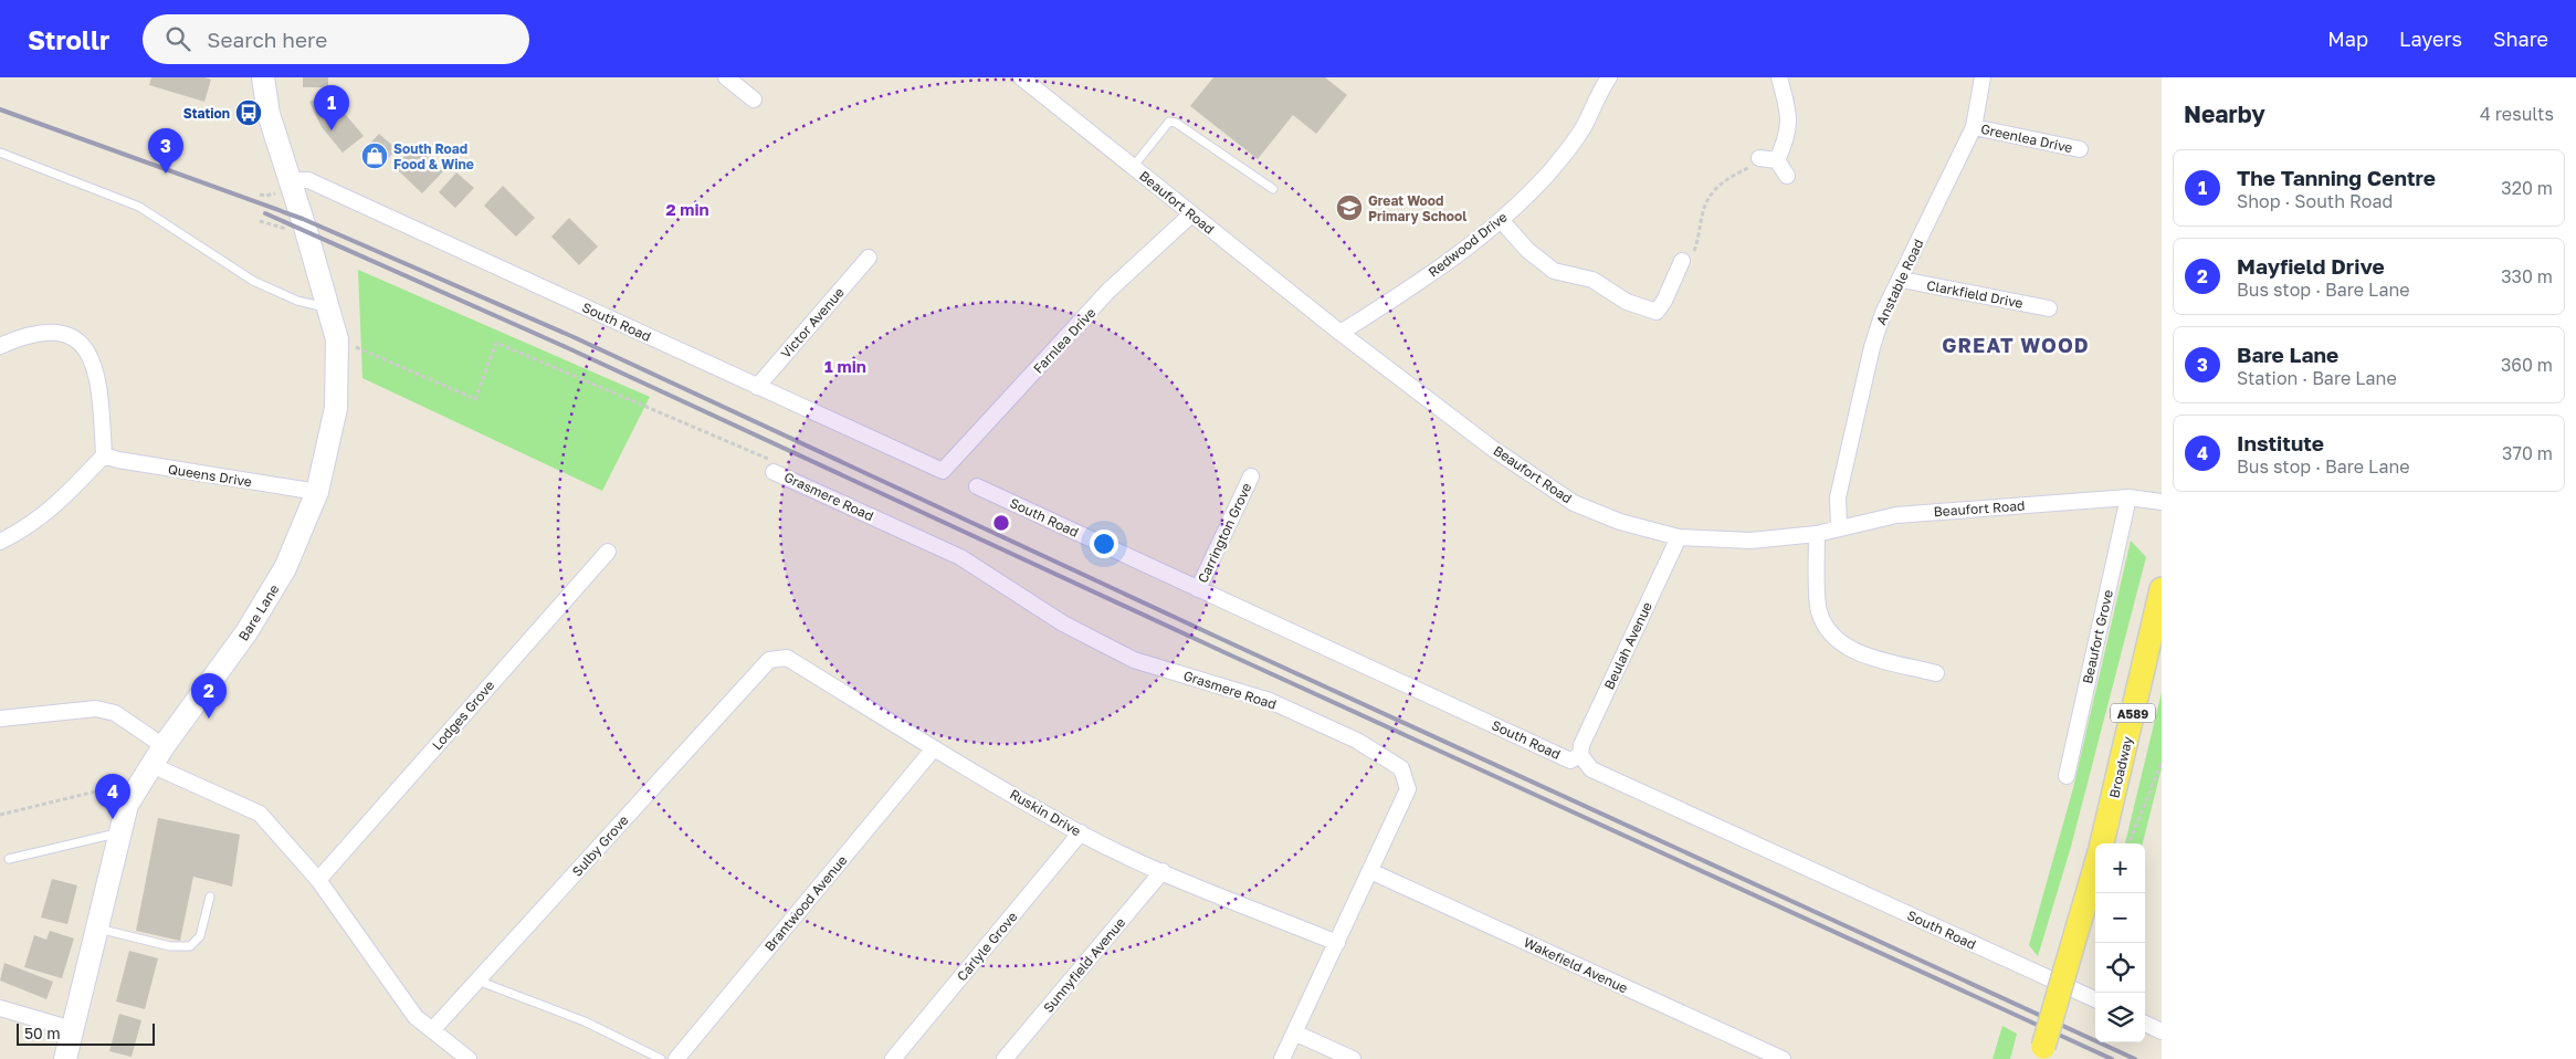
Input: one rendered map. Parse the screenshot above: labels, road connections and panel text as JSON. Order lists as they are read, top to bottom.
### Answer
{
  "streets": {
    "main road": ["Bare Lane", "A589", "Broadway"],
    "street": [
      "Greenlea Drive",
      "Beaufort Road",
      "Redwood Drive",
      "Anstable Road",
      "Clarkfield Drive",
      "South Road",
      "Victor Avenue",
      "Farnlea Drive",
      "Queens Drive",
      "Grasmere Road",
      "Carrington Grove",
      "Beaufort Grove",
      "Beulah Avenue",
      "Lodges Grove",
      "Ruskin Drive",
      "Sulby Grove",
      "Brantwood Avenue",
      "Carlyle Grove",
      "Sunnyfield Avenue",
      "Wakefield Avenue"
    ]
  },
  "crossings": [
    ["Greenlea Drive", "Anstable Road"],
    ["Beaufort Road", "Redwood Drive"],
    ["Beaufort Road", "Anstable Road"],
    ["Beaufort Road", "Farnlea Drive"],
    ["Beaufort Road", "Beaufort Grove"],
    ["Beaufort Road", "Beulah Avenue"],
    ["Anstable Road", "Clarkfield Drive"],
    ["South Road", "Victor Avenue"],
    ["South Road", "Farnlea Drive"],
    ["South Road", "Carrington Grove"],
    ["South Road", "Bare Lane"],
    ["South Road", "Beulah Avenue"],
    ["Queens Drive", "Bare Lane"],
    ["Grasmere Road", "Ruskin Drive"],
    ["Grasmere Road", "Wakefield Avenue"],
    ["Ruskin Drive", "Sulby Grove"],
    ["Ruskin Drive", "Brantwood Avenue"],
    ["Ruskin Drive", "Carlyle Grove"],
    ["Ruskin Drive", "Sunnyfield Avenue"]
  ],
  "districts": ["GREAT WOOD"],
  "places": {
    "bus stop": ["Station"],
    "shop": ["South Road Food & Wine"],
    "school or university": ["Great Wood Primary School"]
  },
  "scale_bar": "50 m",
  "page": {
    "header": "Strollr",
    "search": "Search here",
    "nav": ["Map", "Layers", "Share"],
    "heading": ["Nearby", "4 results"],
    "pins": [
      "1",
      "3",
      "2",
      "4"
    ],
    "list": [
      {
        "mark": "1",
        "name": "The Tanning Centre",
        "note": "Shop · South Road",
        "value": "320 m"
      },
      {
        "mark": "2",
        "name": "Mayfield Drive",
        "note": "Bus stop · Bare Lane",
        "value": "330 m"
      },
      {
        "mark": "3",
        "name": "Bare Lane",
        "note": "Station · Bare Lane",
        "value": "360 m"
      },
      {
        "mark": "4",
        "name": "Institute",
        "note": "Bus stop · Bare Lane",
        "value": "370 m"
      }
    ],
    "map_buttons": ["+", "−"],
    "scale": "50 m"
  },
  "rings": ["2 min", "1 min"]
}
